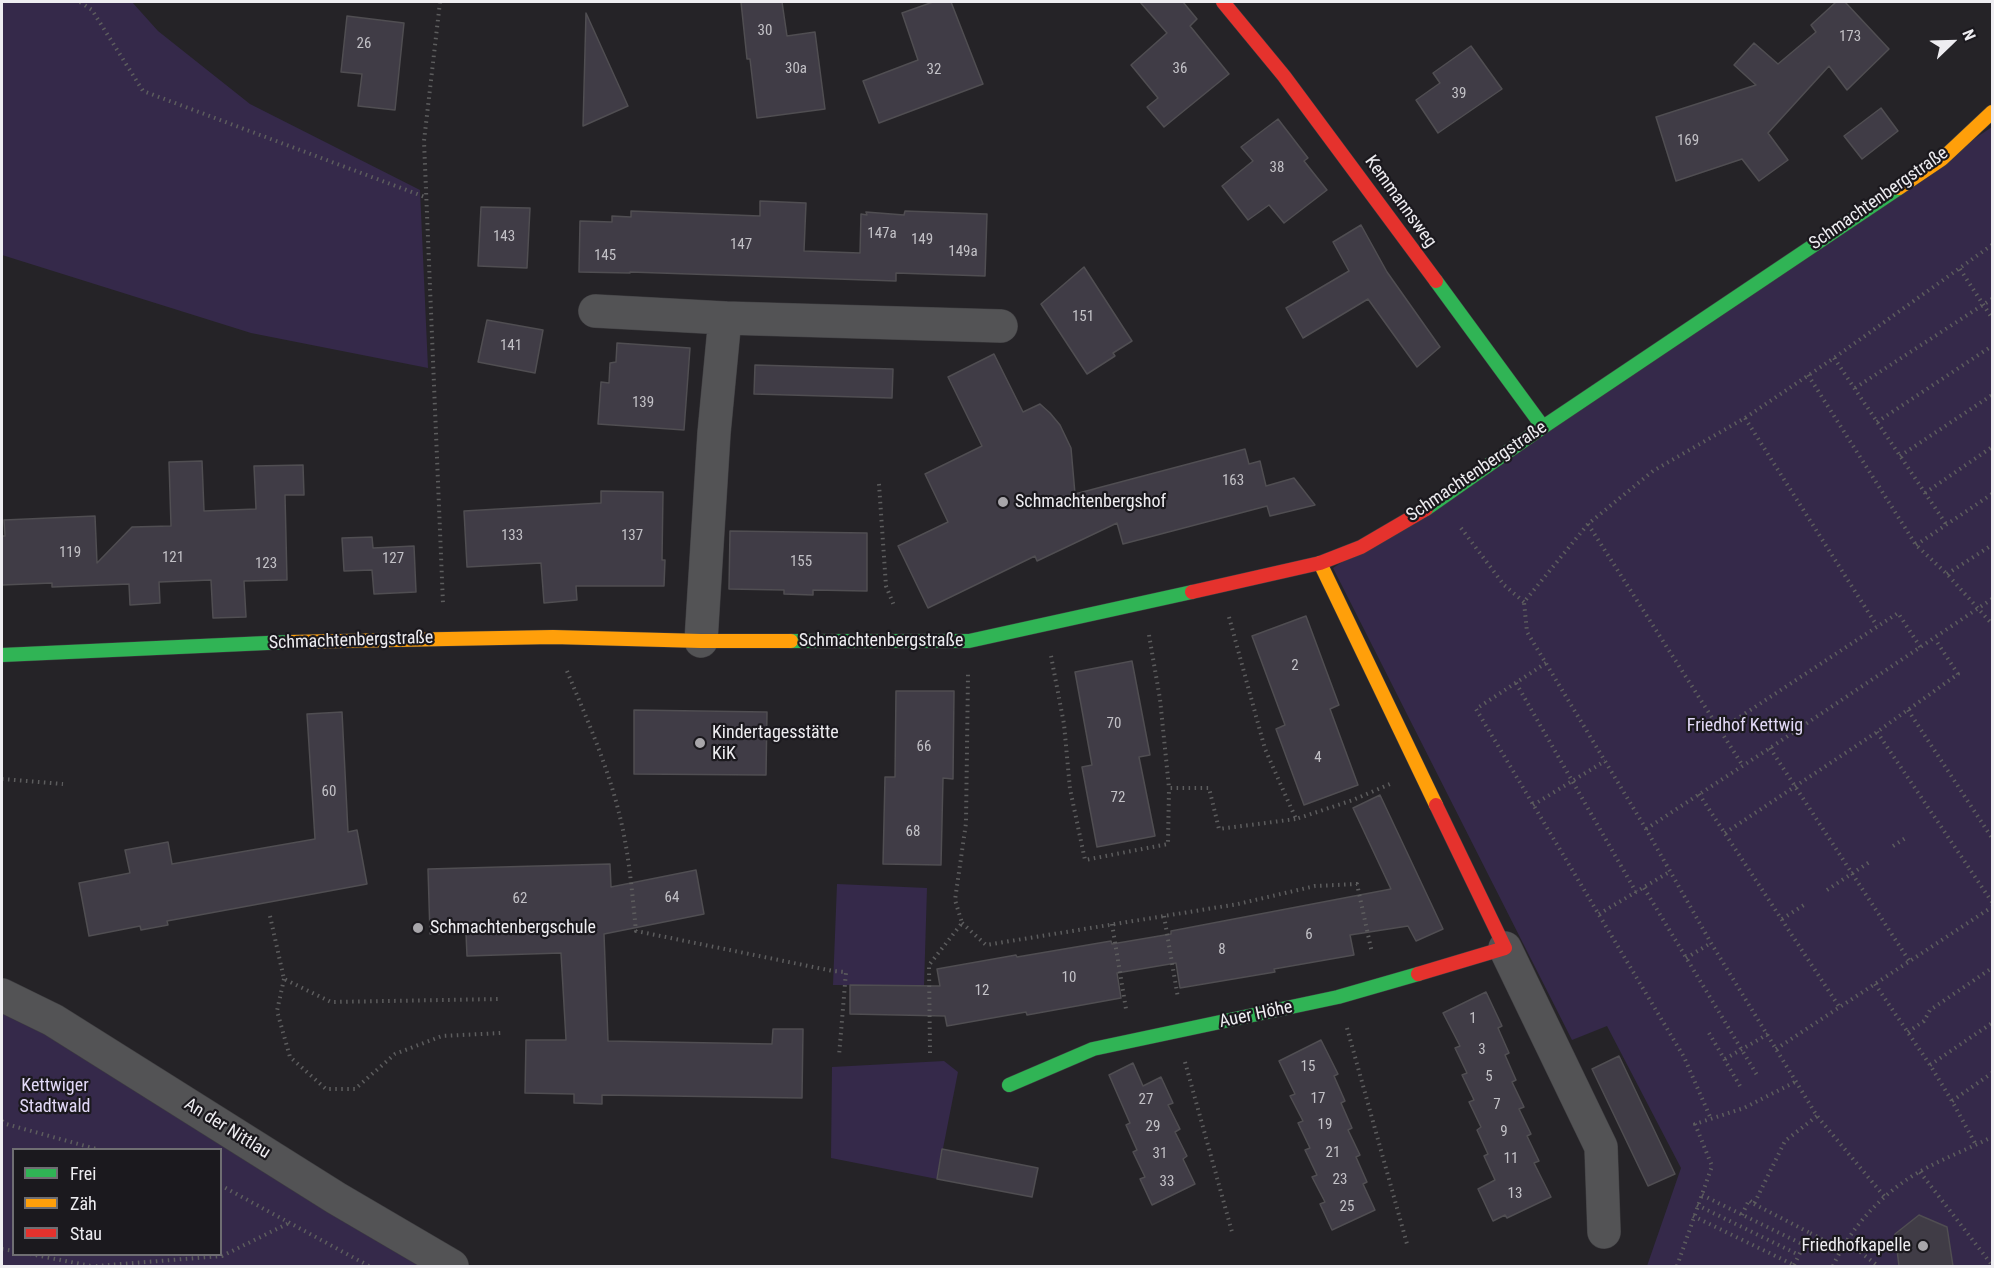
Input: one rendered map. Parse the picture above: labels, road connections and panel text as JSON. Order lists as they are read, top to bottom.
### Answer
{
  "streets": {
    "street": [
      "Schmachtenbergstraße",
      "Kemmannsweg",
      "Auer Höhe",
      "An der Nittlau"
    ]
  },
  "crossings": [
    ["Schmachtenbergstraße", "Kemmannsweg"]
  ],
  "parks": ["Friedhof Kettwig", "Kettwiger Stadtwald"],
  "places": [
    "Schmachtenbergshof",
    "Kindertagesstätte KiK",
    "Schmachtenbergschule",
    "Friedhofkapelle"
  ],
  "house_numbers": [
    "30",
    "173",
    "26",
    "30a",
    "36",
    "32",
    "39",
    "169",
    "38",
    "147a",
    "143",
    "149",
    "147",
    "149a",
    "145",
    "151",
    "141",
    "139",
    "163",
    "133",
    "137",
    "119",
    "121",
    "127",
    "155",
    "123",
    "2",
    "70",
    "66",
    "4",
    "60",
    "72",
    "68",
    "64",
    "62",
    "6",
    "8",
    "10",
    "12",
    "1",
    "3",
    "15",
    "5",
    "17",
    "27",
    "7",
    "19",
    "29",
    "9",
    "21",
    "31",
    "11",
    "23",
    "33",
    "13",
    "25"
  ],
  "legend": ["Frei", "Zäh", "Stau"],
  "north": "top right"
}
